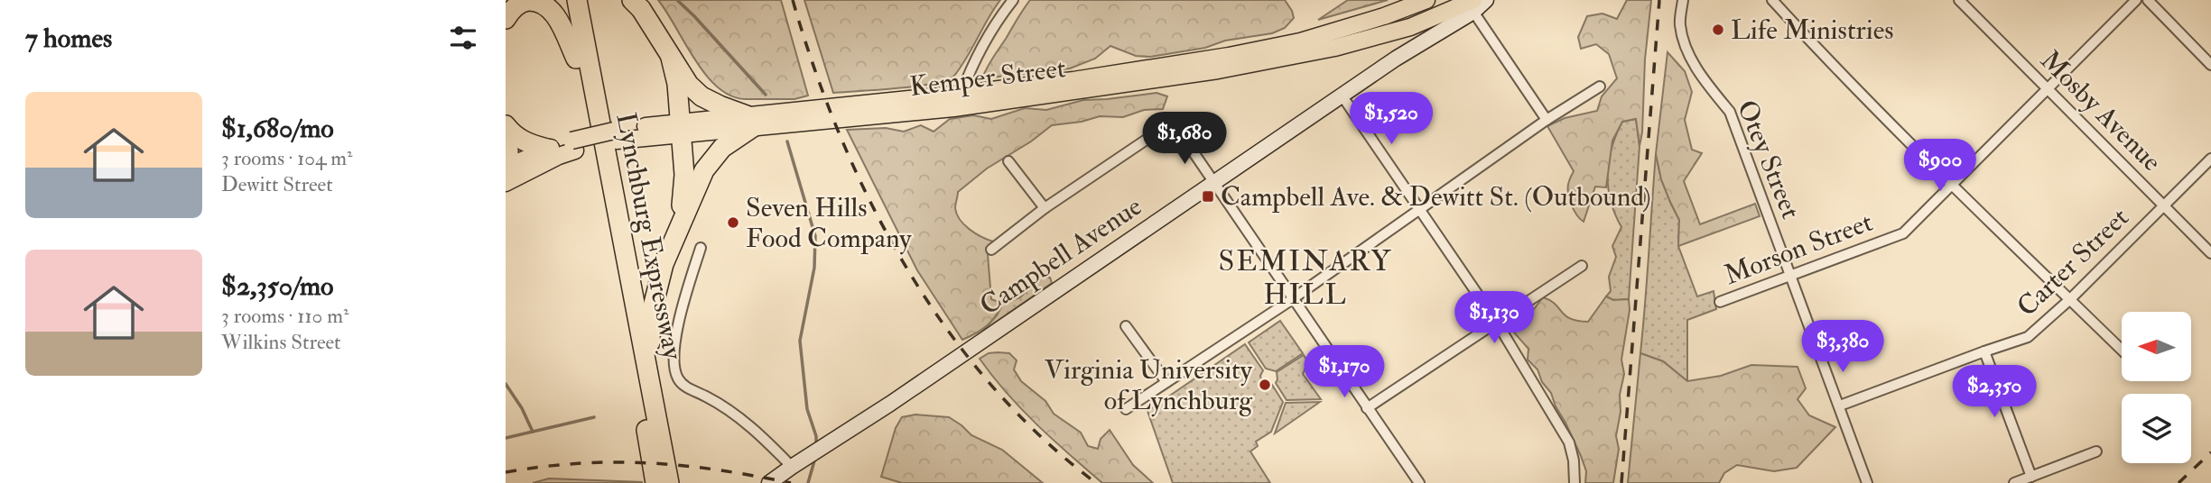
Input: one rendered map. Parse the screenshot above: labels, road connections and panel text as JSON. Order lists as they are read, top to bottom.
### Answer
{
  "streets": {
    "highway": ["Lynchburg Expressway"],
    "main road": ["Kemper Street", "Campbell Avenue"],
    "street": [
      "Mosby Avenue",
      "Otey Street",
      "Morson Street",
      "Carter Street"
    ]
  },
  "crossings": [
    ["Kemper Street", "Campbell Avenue"],
    ["Mosby Avenue", "Morson Street"],
    ["Mosby Avenue", "Carter Street"],
    ["Otey Street", "Morson Street"],
    ["Otey Street", "Carter Street"]
  ],
  "districts": ["SEMINARY HILL"],
  "places": {
    "other": ["Life Ministries", "Seven Hills Food Company", "Virginia University of Lynchburg"],
    "transit": ["Campbell Ave. & Dewitt St. (Outbound)"]
  },
  "north": "left",
  "page": {
    "heading": "7 homes",
    "list": [
      {
        "name": "$1,680/mo",
        "note": "3 rooms · 104 m² · Dewitt Street"
      },
      {
        "name": "$2,350/mo",
        "note": "3 rooms · 110 m² · Wilkins Street"
      }
    ],
    "price": [
      "$1,520",
      "$1,680",
      "$900",
      "$1,130",
      "$3,380",
      "$1,170",
      "$2,350"
    ]
  }
}
